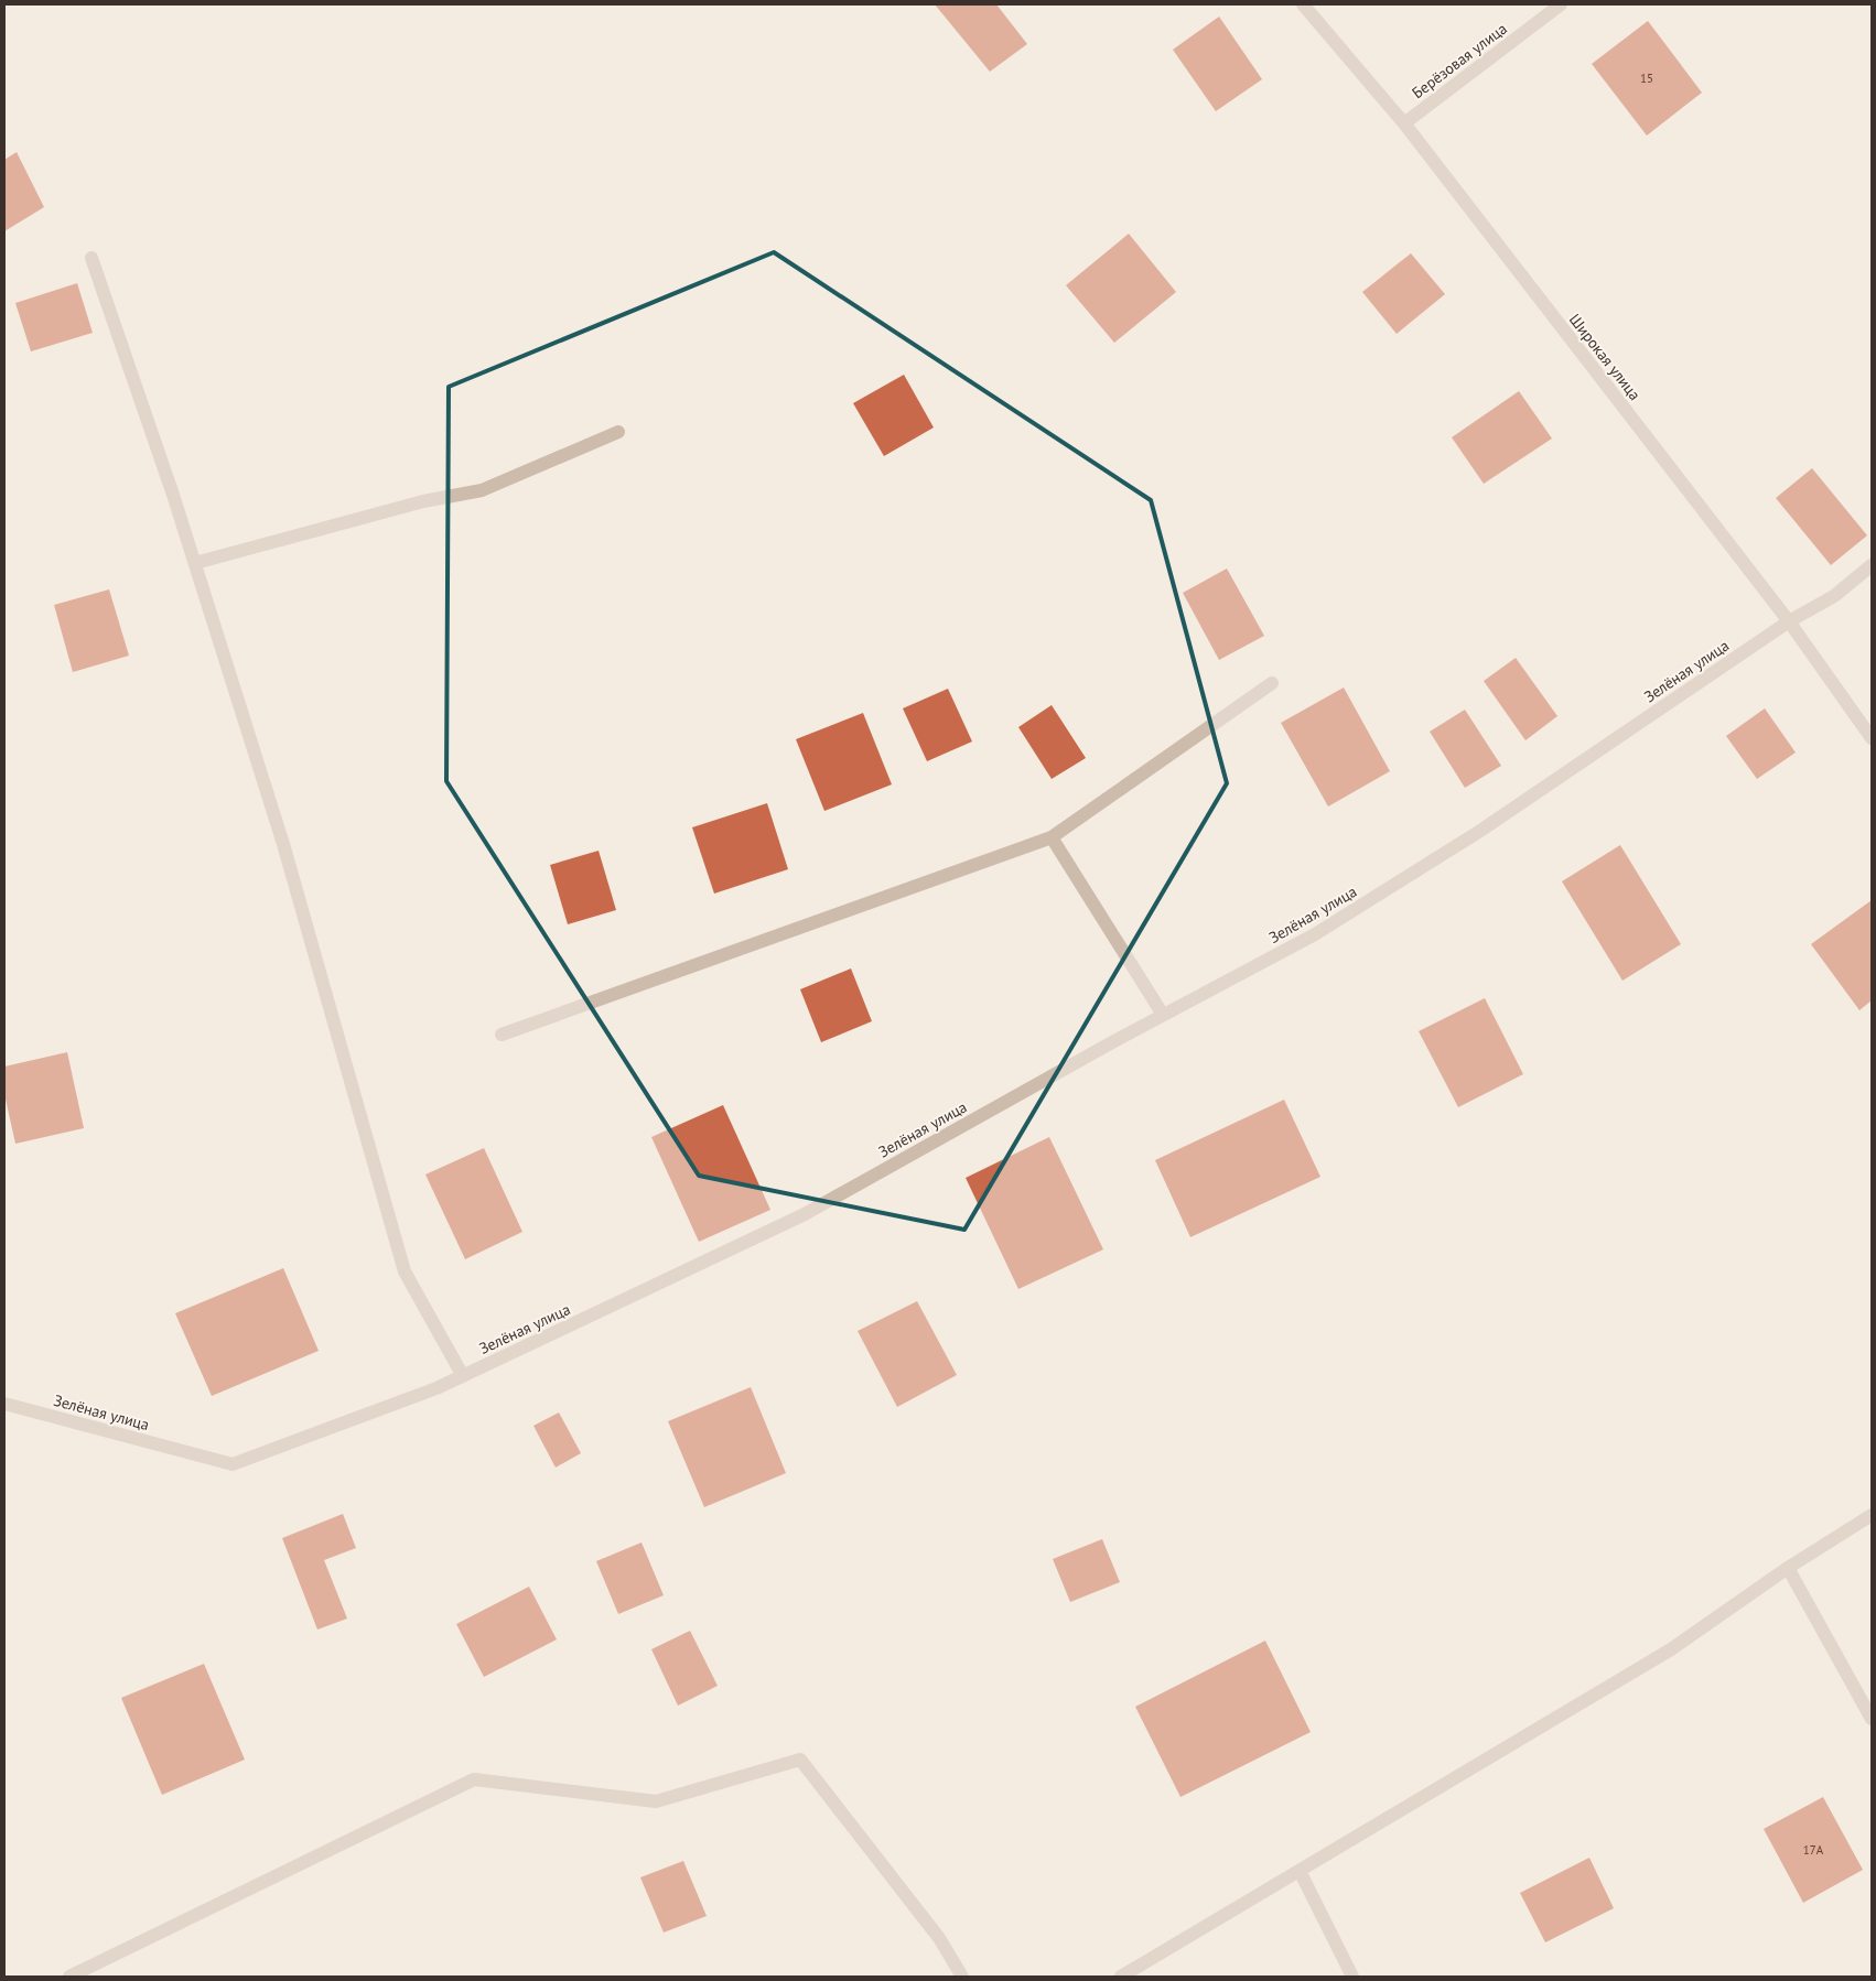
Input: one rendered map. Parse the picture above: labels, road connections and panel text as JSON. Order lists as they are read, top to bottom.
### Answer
{
  "streets": {
    "street": ["Берёзовая улица", "Широкая улица", "Зелёная улица"]
  },
  "crossings": [
    ["Берёзовая улица", "Широкая улица"],
    ["Широкая улица", "Зелёная улица"]
  ],
  "house_numbers": ["15", "17А"]
}
